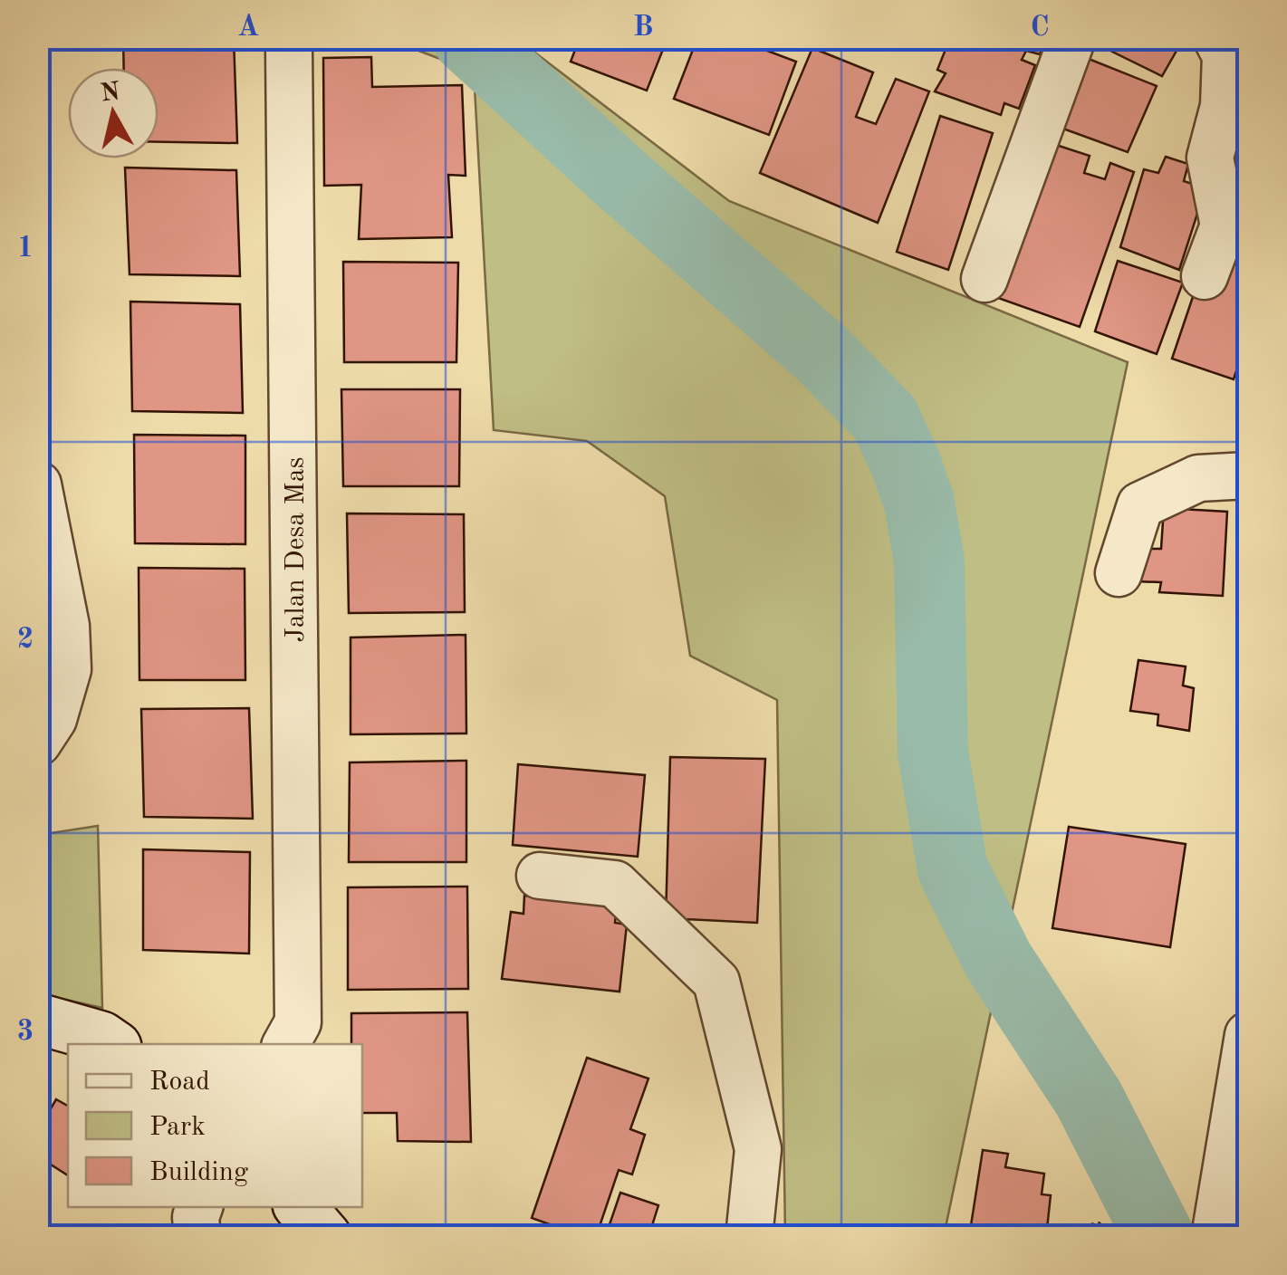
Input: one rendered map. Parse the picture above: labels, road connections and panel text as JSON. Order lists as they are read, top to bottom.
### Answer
{
  "streets": {
    "street": ["Jalan Desa Mas"]
  },
  "legend": ["Road", "Park", "Building"],
  "north": "top",
  "grid": {
    "columns": ["A", "B", "C"],
    "rows": ["1", "2", "3"]
  }
}
